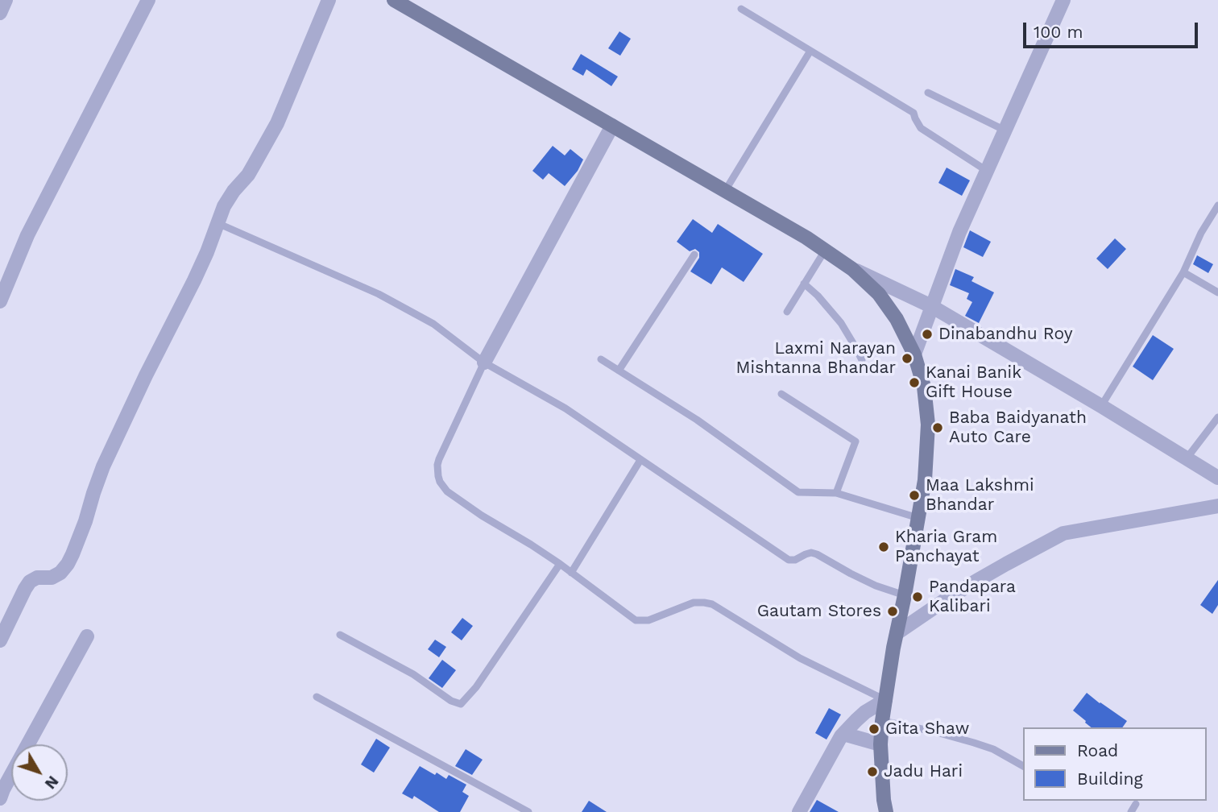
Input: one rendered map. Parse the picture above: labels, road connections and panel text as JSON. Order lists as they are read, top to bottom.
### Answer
{
  "places": [
    "Dinabandhu Roy",
    "Laxmi Narayan Mishtanna Bhandar",
    "Kanai Banik Gift House",
    "Baba Baidyanath Auto Care",
    "Maa Lakshmi Bhandar",
    "Kharia Gram Panchayat",
    "Pandapara Kalibari",
    "Gautam Stores",
    "Gita Shaw",
    "Jadu Hari"
  ],
  "legend": ["Road", "Building"],
  "scale_bar": "100 m",
  "north": "bottom right"
}
